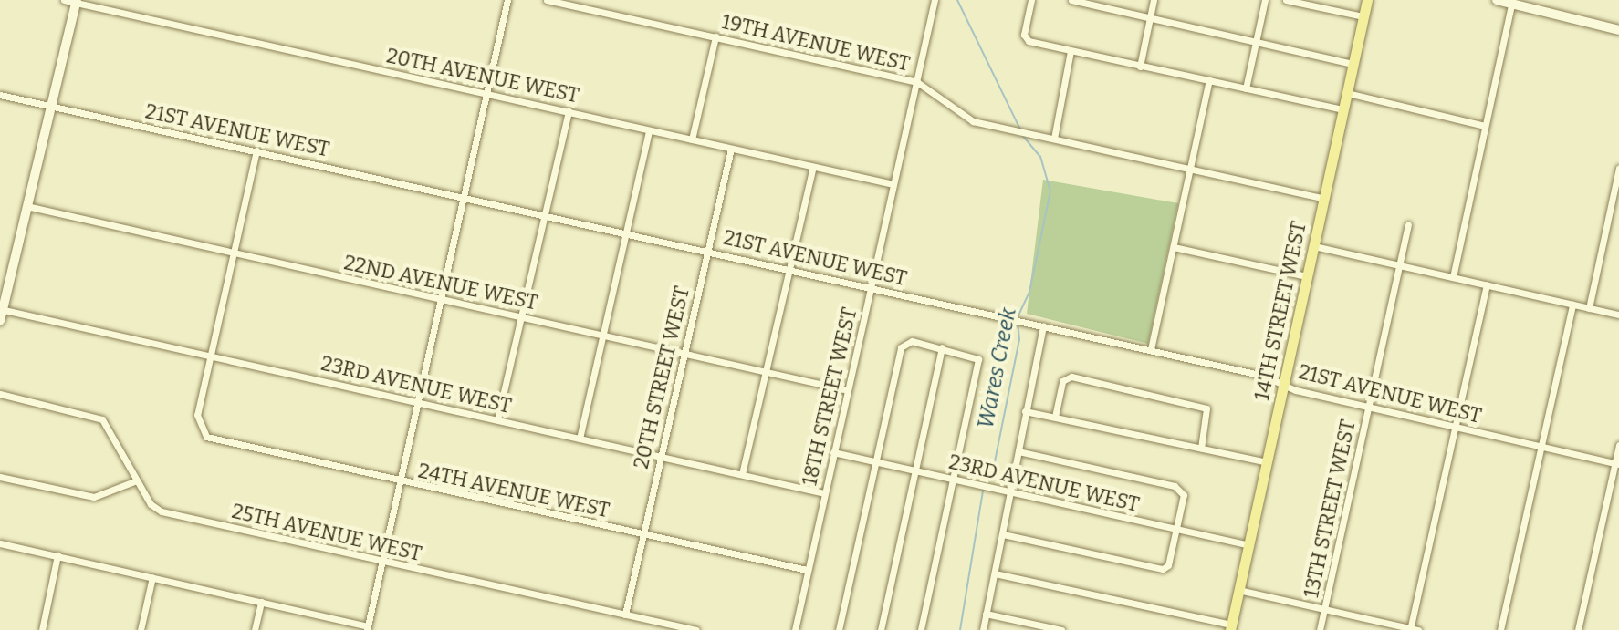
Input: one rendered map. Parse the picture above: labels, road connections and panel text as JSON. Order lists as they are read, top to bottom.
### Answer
{
  "streets": {
    "main road": ["14TH STREET WEST"],
    "street": [
      "19TH AVENUE WEST",
      "20TH AVENUE WEST",
      "21ST AVENUE WEST",
      "22ND AVENUE WEST",
      "20TH STREET WEST",
      "23RD AVENUE WEST",
      "18TH STREET WEST",
      "24TH AVENUE WEST",
      "13TH STREET WEST",
      "25TH AVENUE WEST"
    ]
  },
  "crossings": [
    ["19TH AVENUE WEST", "14TH STREET WEST"],
    ["19TH AVENUE WEST", "18TH STREET WEST"],
    ["20TH AVENUE WEST", "20TH STREET WEST"],
    ["20TH AVENUE WEST", "18TH STREET WEST"],
    ["21ST AVENUE WEST", "14TH STREET WEST"],
    ["21ST AVENUE WEST", "20TH STREET WEST"],
    ["21ST AVENUE WEST", "18TH STREET WEST"],
    ["21ST AVENUE WEST", "13TH STREET WEST"],
    ["22ND AVENUE WEST", "20TH STREET WEST"],
    ["22ND AVENUE WEST", "18TH STREET WEST"],
    ["14TH STREET WEST", "23RD AVENUE WEST"],
    ["20TH STREET WEST", "23RD AVENUE WEST"],
    ["20TH STREET WEST", "24TH AVENUE WEST"],
    ["20TH STREET WEST", "25TH AVENUE WEST"],
    ["23RD AVENUE WEST", "18TH STREET WEST"],
    ["23RD AVENUE WEST", "24TH AVENUE WEST"],
    ["18TH STREET WEST", "24TH AVENUE WEST"]
  ],
  "water": ["Wares Creek"]
}
